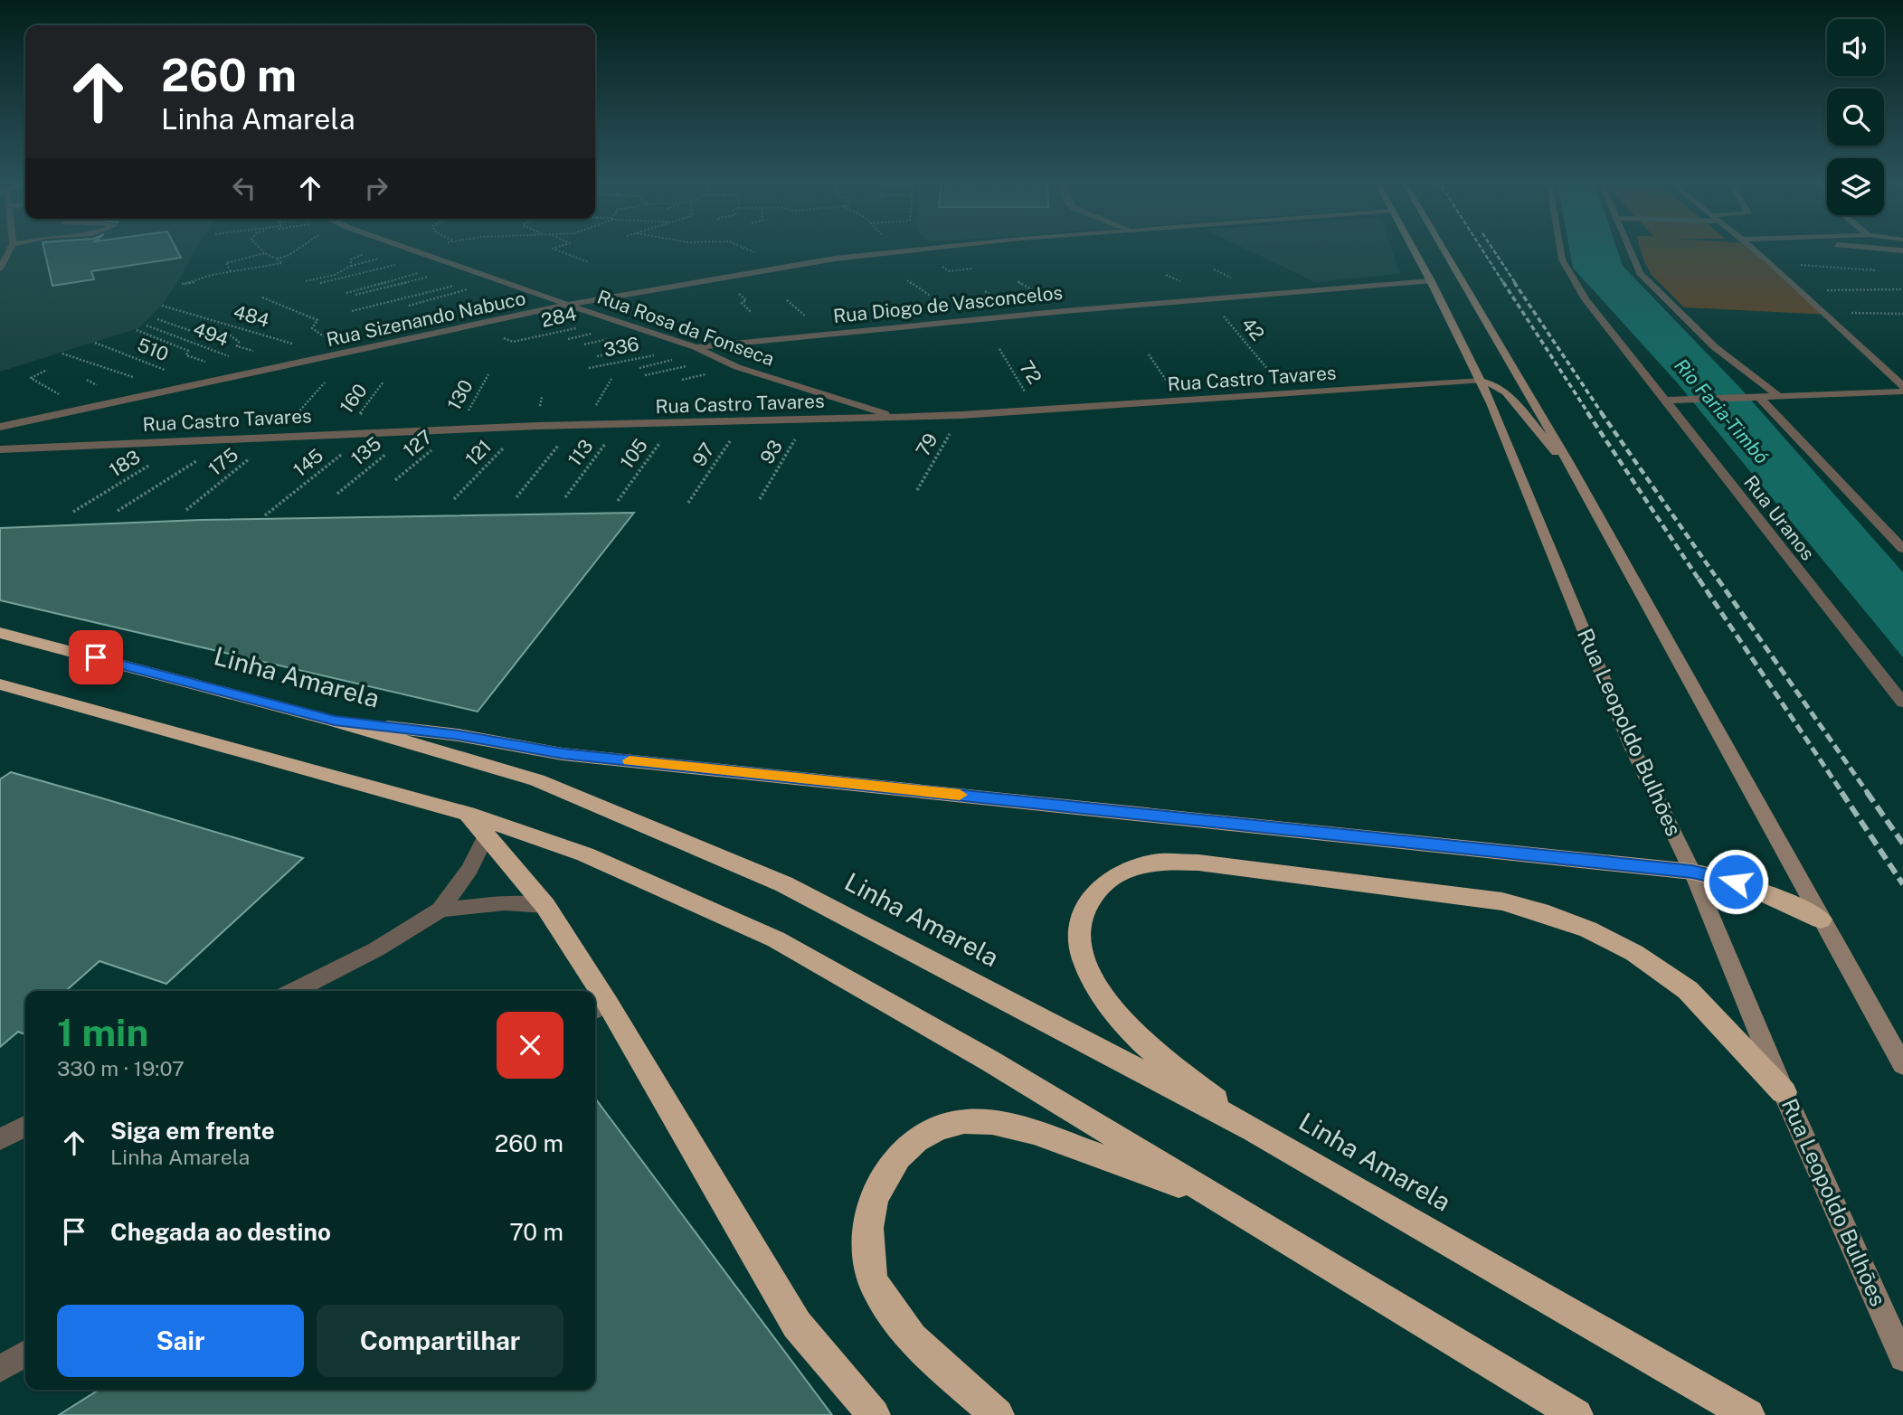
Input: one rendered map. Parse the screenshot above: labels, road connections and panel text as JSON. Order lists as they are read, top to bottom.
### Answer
{
  "streets": {
    "highway": ["Linha Amarela"],
    "main road": ["Rua Leopoldo Bulhões"],
    "street": [
      "Rua Diogo de Vasconcelos",
      "Rua Sizenando Nabuco",
      "Rua Rosa da Fonseca",
      "Rua Castro Tavares",
      "Rua Uranos"
    ],
    "path": [
      "484",
      "284",
      "42",
      "494",
      "336",
      "510",
      "72",
      "130",
      "160",
      "127",
      "79",
      "135",
      "93",
      "121",
      "113",
      "105",
      "97",
      "175",
      "145",
      "183"
    ]
  },
  "crossings": [
    ["Rua Diogo de Vasconcelos", "Rua Rosa da Fonseca"],
    ["Rua Diogo de Vasconcelos", "336"],
    ["Rua Diogo de Vasconcelos", "Rua Leopoldo Bulhões"],
    ["484", "Rua Sizenando Nabuco"],
    ["284", "Rua Rosa da Fonseca"],
    ["Rua Sizenando Nabuco", "Rua Rosa da Fonseca"],
    ["Rua Sizenando Nabuco", "494"],
    ["Rua Sizenando Nabuco", "510"],
    ["Rua Rosa da Fonseca", "336"],
    ["Rua Rosa da Fonseca", "Rua Castro Tavares"],
    ["42", "Rua Castro Tavares"],
    ["72", "Rua Castro Tavares"],
    ["Rua Castro Tavares", "130"],
    ["Rua Castro Tavares", "160"],
    ["Rua Castro Tavares", "127"],
    ["Rua Castro Tavares", "79"],
    ["Rua Castro Tavares", "135"],
    ["Rua Castro Tavares", "93"],
    ["Rua Castro Tavares", "121"],
    ["Rua Castro Tavares", "113"],
    ["Rua Castro Tavares", "105"],
    ["Rua Castro Tavares", "97"],
    ["Rua Castro Tavares", "175"],
    ["Rua Castro Tavares", "145"],
    ["Rua Castro Tavares", "183"],
    ["Rua Castro Tavares", "Rua Leopoldo Bulhões"],
    ["130", "127"]
  ],
  "water": ["Rio Faria-Timbó"],
  "page": {
    "turn": ["260 m", "Linha Amarela"],
    "heading": ["1 min", "330 m · 19:07"],
    "list": [
      {
        "name": "Siga em frente",
        "note": "Linha Amarela",
        "value": "260 m"
      },
      {
        "name": "Chegada ao destino",
        "value": "70 m"
      }
    ],
    "buttons": ["Sair", "Compartilhar"]
  }
}
